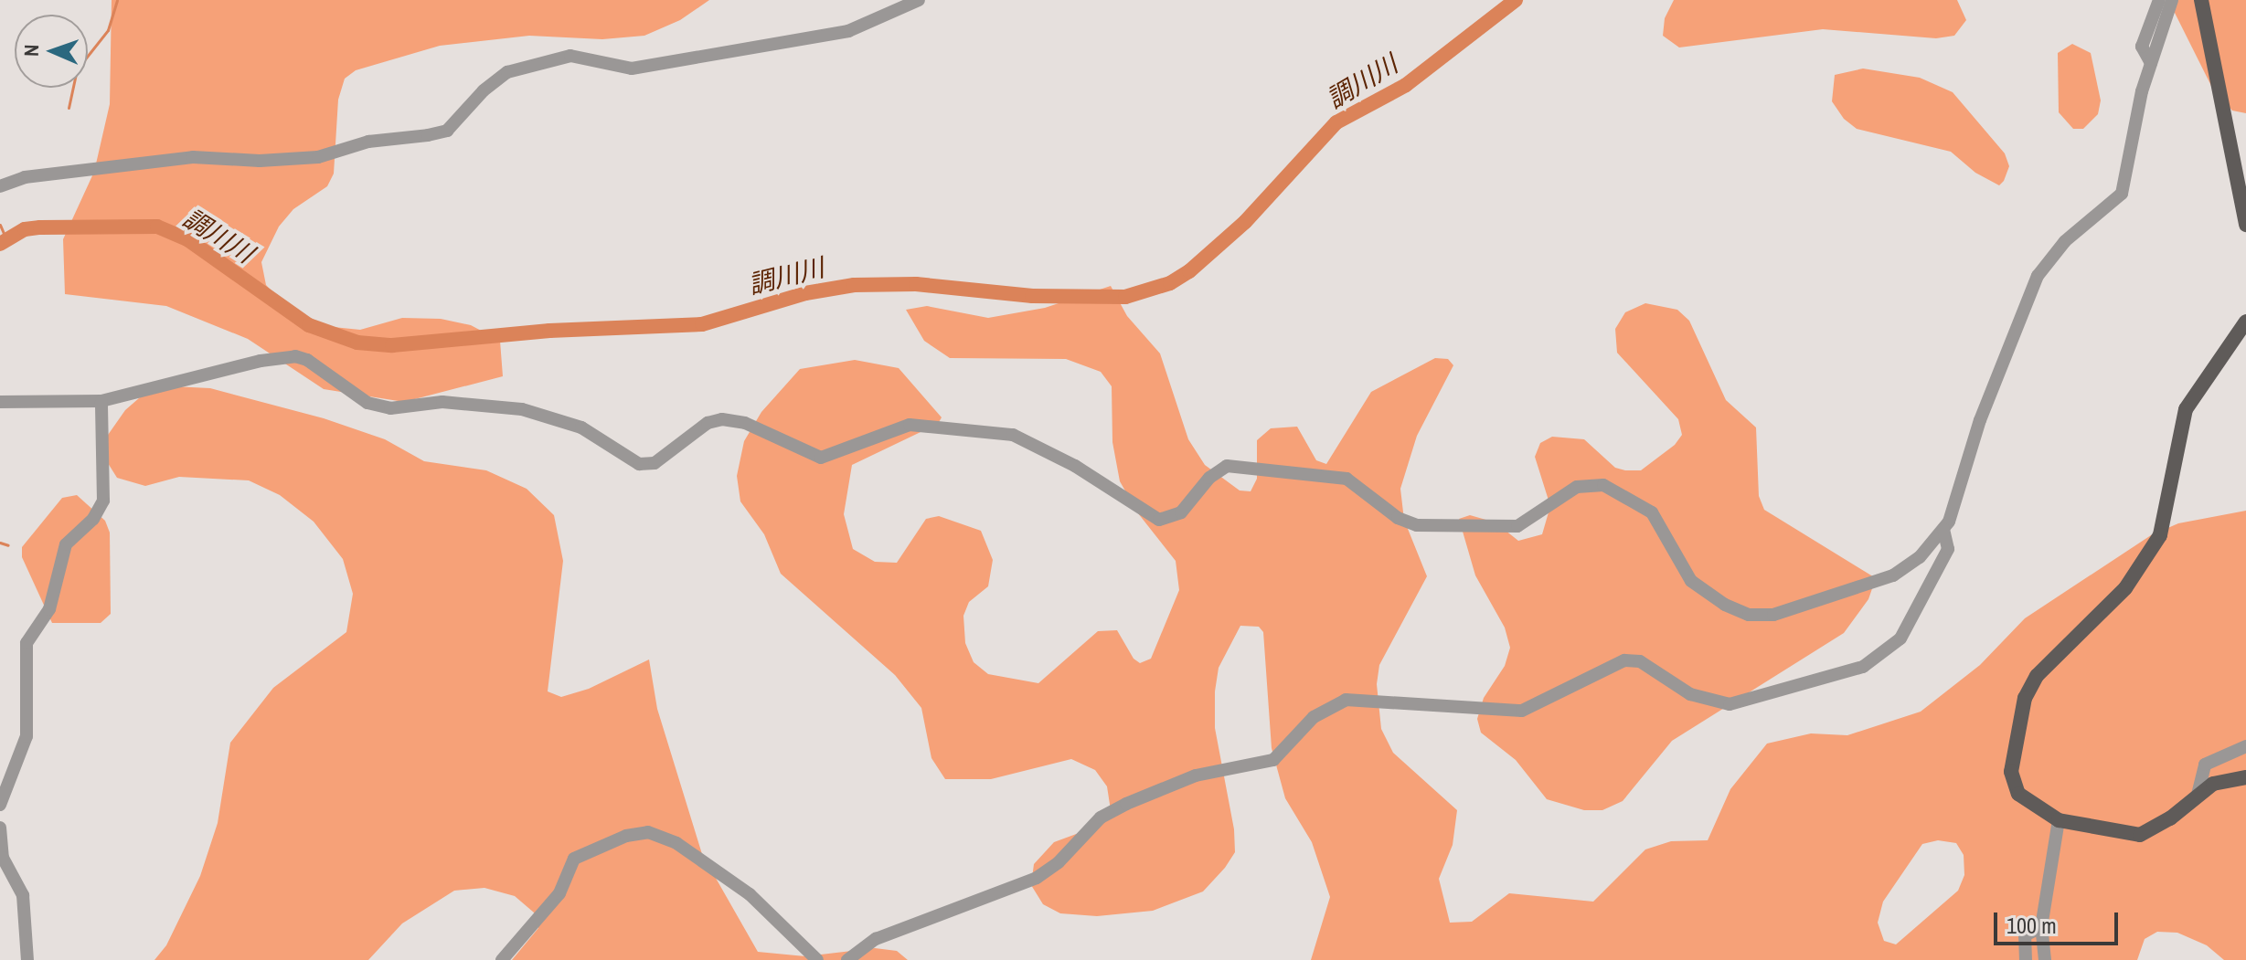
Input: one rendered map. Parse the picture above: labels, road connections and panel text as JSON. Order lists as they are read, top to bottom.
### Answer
{
  "water": ["調川川"],
  "scale_bar": "100 m",
  "north": "left"
}
